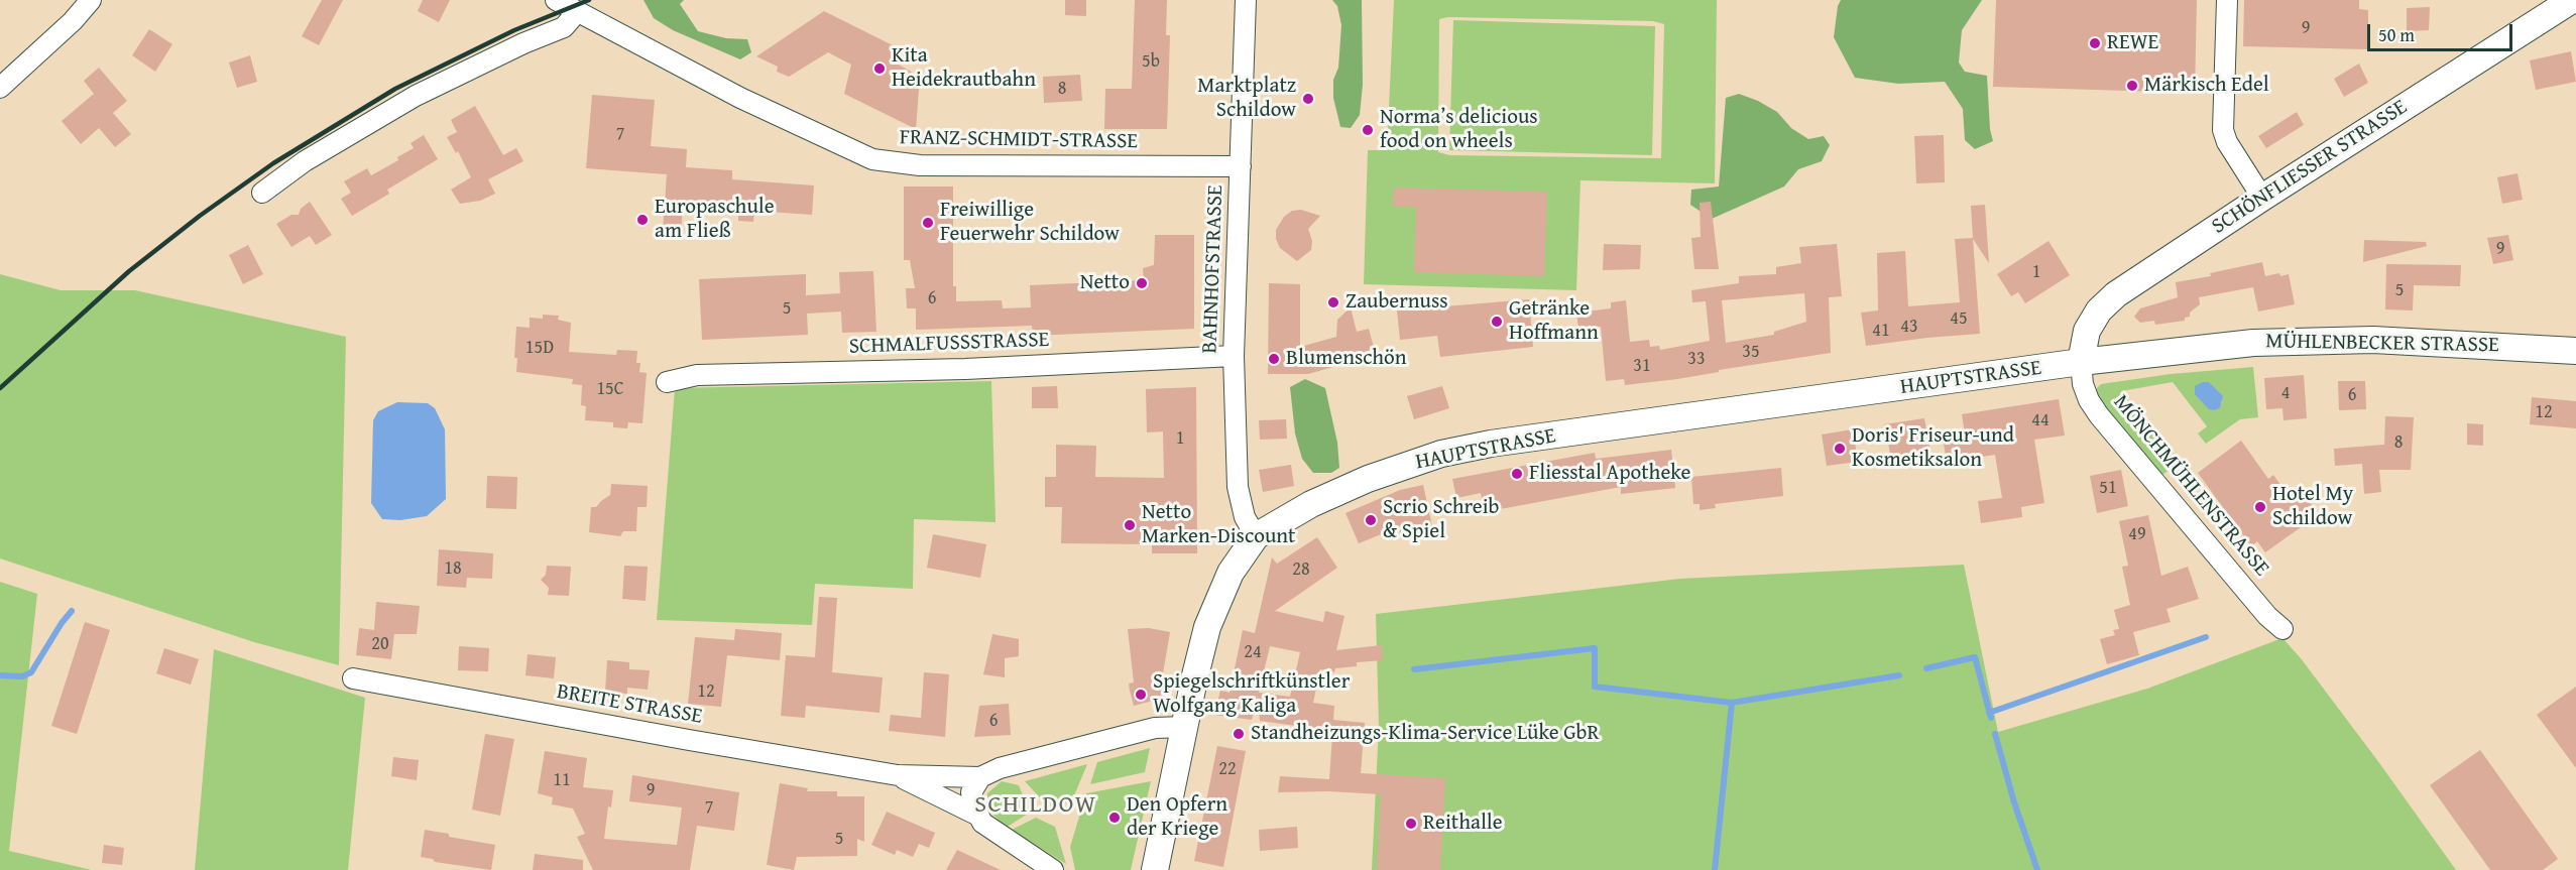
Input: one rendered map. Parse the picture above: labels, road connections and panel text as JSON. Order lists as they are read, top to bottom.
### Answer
{
  "streets": {
    "main road": ["SCHÖNFLIESSER STRASSE", "MÜHLENBECKER STRASSE", "HAUPTSTRASSE"],
    "street": [
      "FRANZ-SCHMIDT-STRASSE",
      "BAHNHOFSTRASSE",
      "SCHMALFUSSSTRASSE",
      "MÖNCHMÜHLENSTRASSE",
      "BREITE STRASSE"
    ]
  },
  "crossings": [
    ["FRANZ-SCHMIDT-STRASSE", "BAHNHOFSTRASSE"],
    ["SCHÖNFLIESSER STRASSE", "MÜHLENBECKER STRASSE"],
    ["SCHÖNFLIESSER STRASSE", "HAUPTSTRASSE"],
    ["SCHÖNFLIESSER STRASSE", "MÖNCHMÜHLENSTRASSE"],
    ["BAHNHOFSTRASSE", "SCHMALFUSSSTRASSE"],
    ["BAHNHOFSTRASSE", "HAUPTSTRASSE"],
    ["MÜHLENBECKER STRASSE", "HAUPTSTRASSE"],
    ["MÜHLENBECKER STRASSE", "MÖNCHMÜHLENSTRASSE"],
    ["HAUPTSTRASSE", "MÖNCHMÜHLENSTRASSE"],
    ["HAUPTSTRASSE", "BREITE STRASSE"]
  ],
  "districts": ["SCHILDOW"],
  "places": [
    "REWE",
    "Kita Heidekrautbahn",
    "Märkisch Edel",
    "Marktplatz Schildow",
    "Norma’s delicious food on wheels",
    "Europaschule am Fließ",
    "Freiwillige Feuerwehr Schildow",
    "Netto",
    "Zaubernuss",
    "Getränke Hoffmann",
    "Blumenschön",
    "Doris' Friseur-und Kosmetiksalon",
    "Fliesstal Apotheke",
    "Hotel My Schildow",
    "Scrio Schreib & Spiel",
    "Netto Marken-Discount",
    "Spiegelschriftkünstler Wolfgang Kaliga",
    "Standheizungs-Klima-Service Lüke GbR",
    "Den Opfern der Kriege",
    "Reithalle"
  ],
  "house_numbers": [
    "9",
    "5b",
    "8",
    "7",
    "9",
    "1",
    "5",
    "6",
    "5",
    "45",
    "43",
    "41",
    "15D",
    "35",
    "33",
    "31",
    "15C",
    "4",
    "6",
    "12",
    "44",
    "1",
    "8",
    "51",
    "49",
    "18",
    "28",
    "20",
    "24",
    "12",
    "6",
    "22",
    "11",
    "9",
    "7",
    "5"
  ],
  "scale_bar": "50 m"
}
